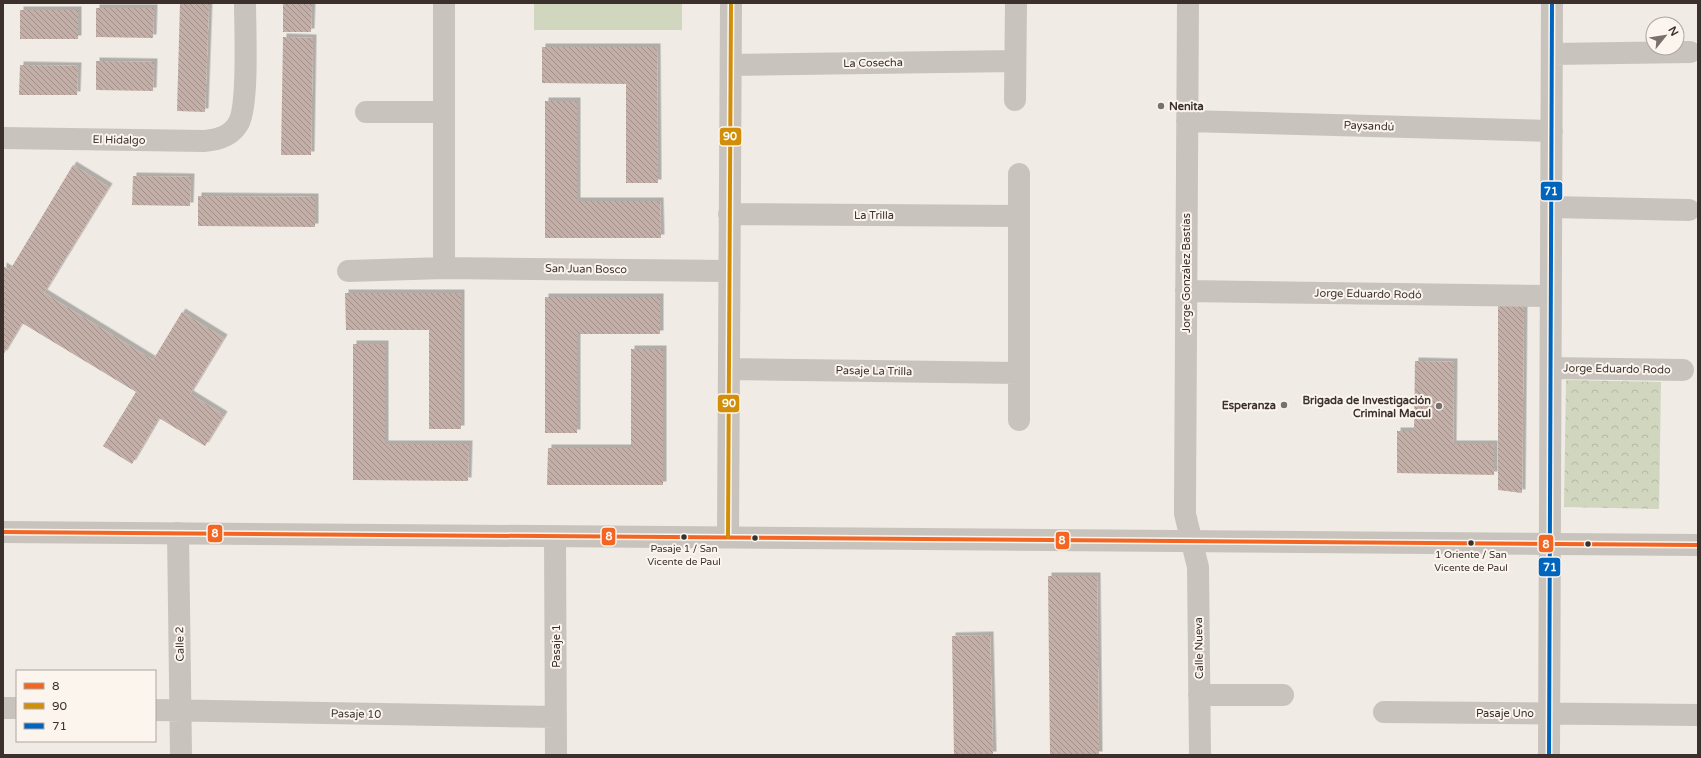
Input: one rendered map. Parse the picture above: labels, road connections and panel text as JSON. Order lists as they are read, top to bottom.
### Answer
{
  "streets": {
    "street": [
      "La Cosecha",
      "Paysandú",
      "El Hidalgo",
      "La Trilla",
      "San Juan Bosco",
      "Jorge González Bastías",
      "Jorge Eduardo Rodó",
      "Jorge Eduardo Rodo",
      "Pasaje La Trilla",
      "Calle 2",
      "Pasaje 1",
      "Calle Nueva",
      "Pasaje Uno",
      "Pasaje 10"
    ]
  },
  "crossings": [
    ["Paysandú", "Jorge González Bastías"],
    ["Jorge González Bastías", "Jorge Eduardo Rodó"],
    ["Jorge González Bastías", "Calle Nueva"],
    ["Calle 2", "Pasaje 10"],
    ["Pasaje 1", "Pasaje 10"]
  ],
  "places": [
    "Nenita",
    "Esperanza",
    "Brigada de Investigación Criminal Macul",
    "Pasaje 1 / San Vicente de Paul",
    "1 Oriente / San Vicente de Paul"
  ],
  "lines": ["transit line 90", "transit line 71", "transit line 8"],
  "legend": ["8", "90", "71"],
  "north": "top right"
}
